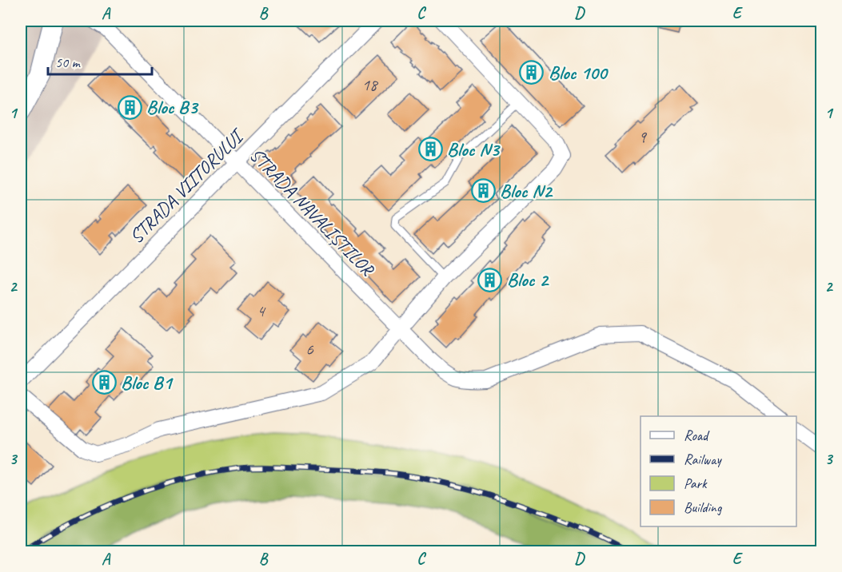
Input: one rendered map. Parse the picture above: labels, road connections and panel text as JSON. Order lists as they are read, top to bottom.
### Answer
{
  "streets": {
    "street": ["STRADA VIITORULUI", "STRADA NAVALIȘTILOR"]
  },
  "crossings": [
    ["STRADA VIITORULUI", "STRADA NAVALIȘTILOR"]
  ],
  "places": {
    "building": [
      "Bloc 100",
      "Bloc B3",
      "Bloc N3",
      "Bloc N2",
      "Bloc 2",
      "Bloc B1"
    ]
  },
  "house_numbers": [
    "18",
    "9",
    "4",
    "6"
  ],
  "legend": [
    "Road",
    "Railway",
    "Park",
    "Building"
  ],
  "scale_bar": "50 m",
  "grid": {
    "columns": [
      "A",
      "B",
      "C",
      "D",
      "E"
    ],
    "rows": ["1", "2", "3"]
  }
}
